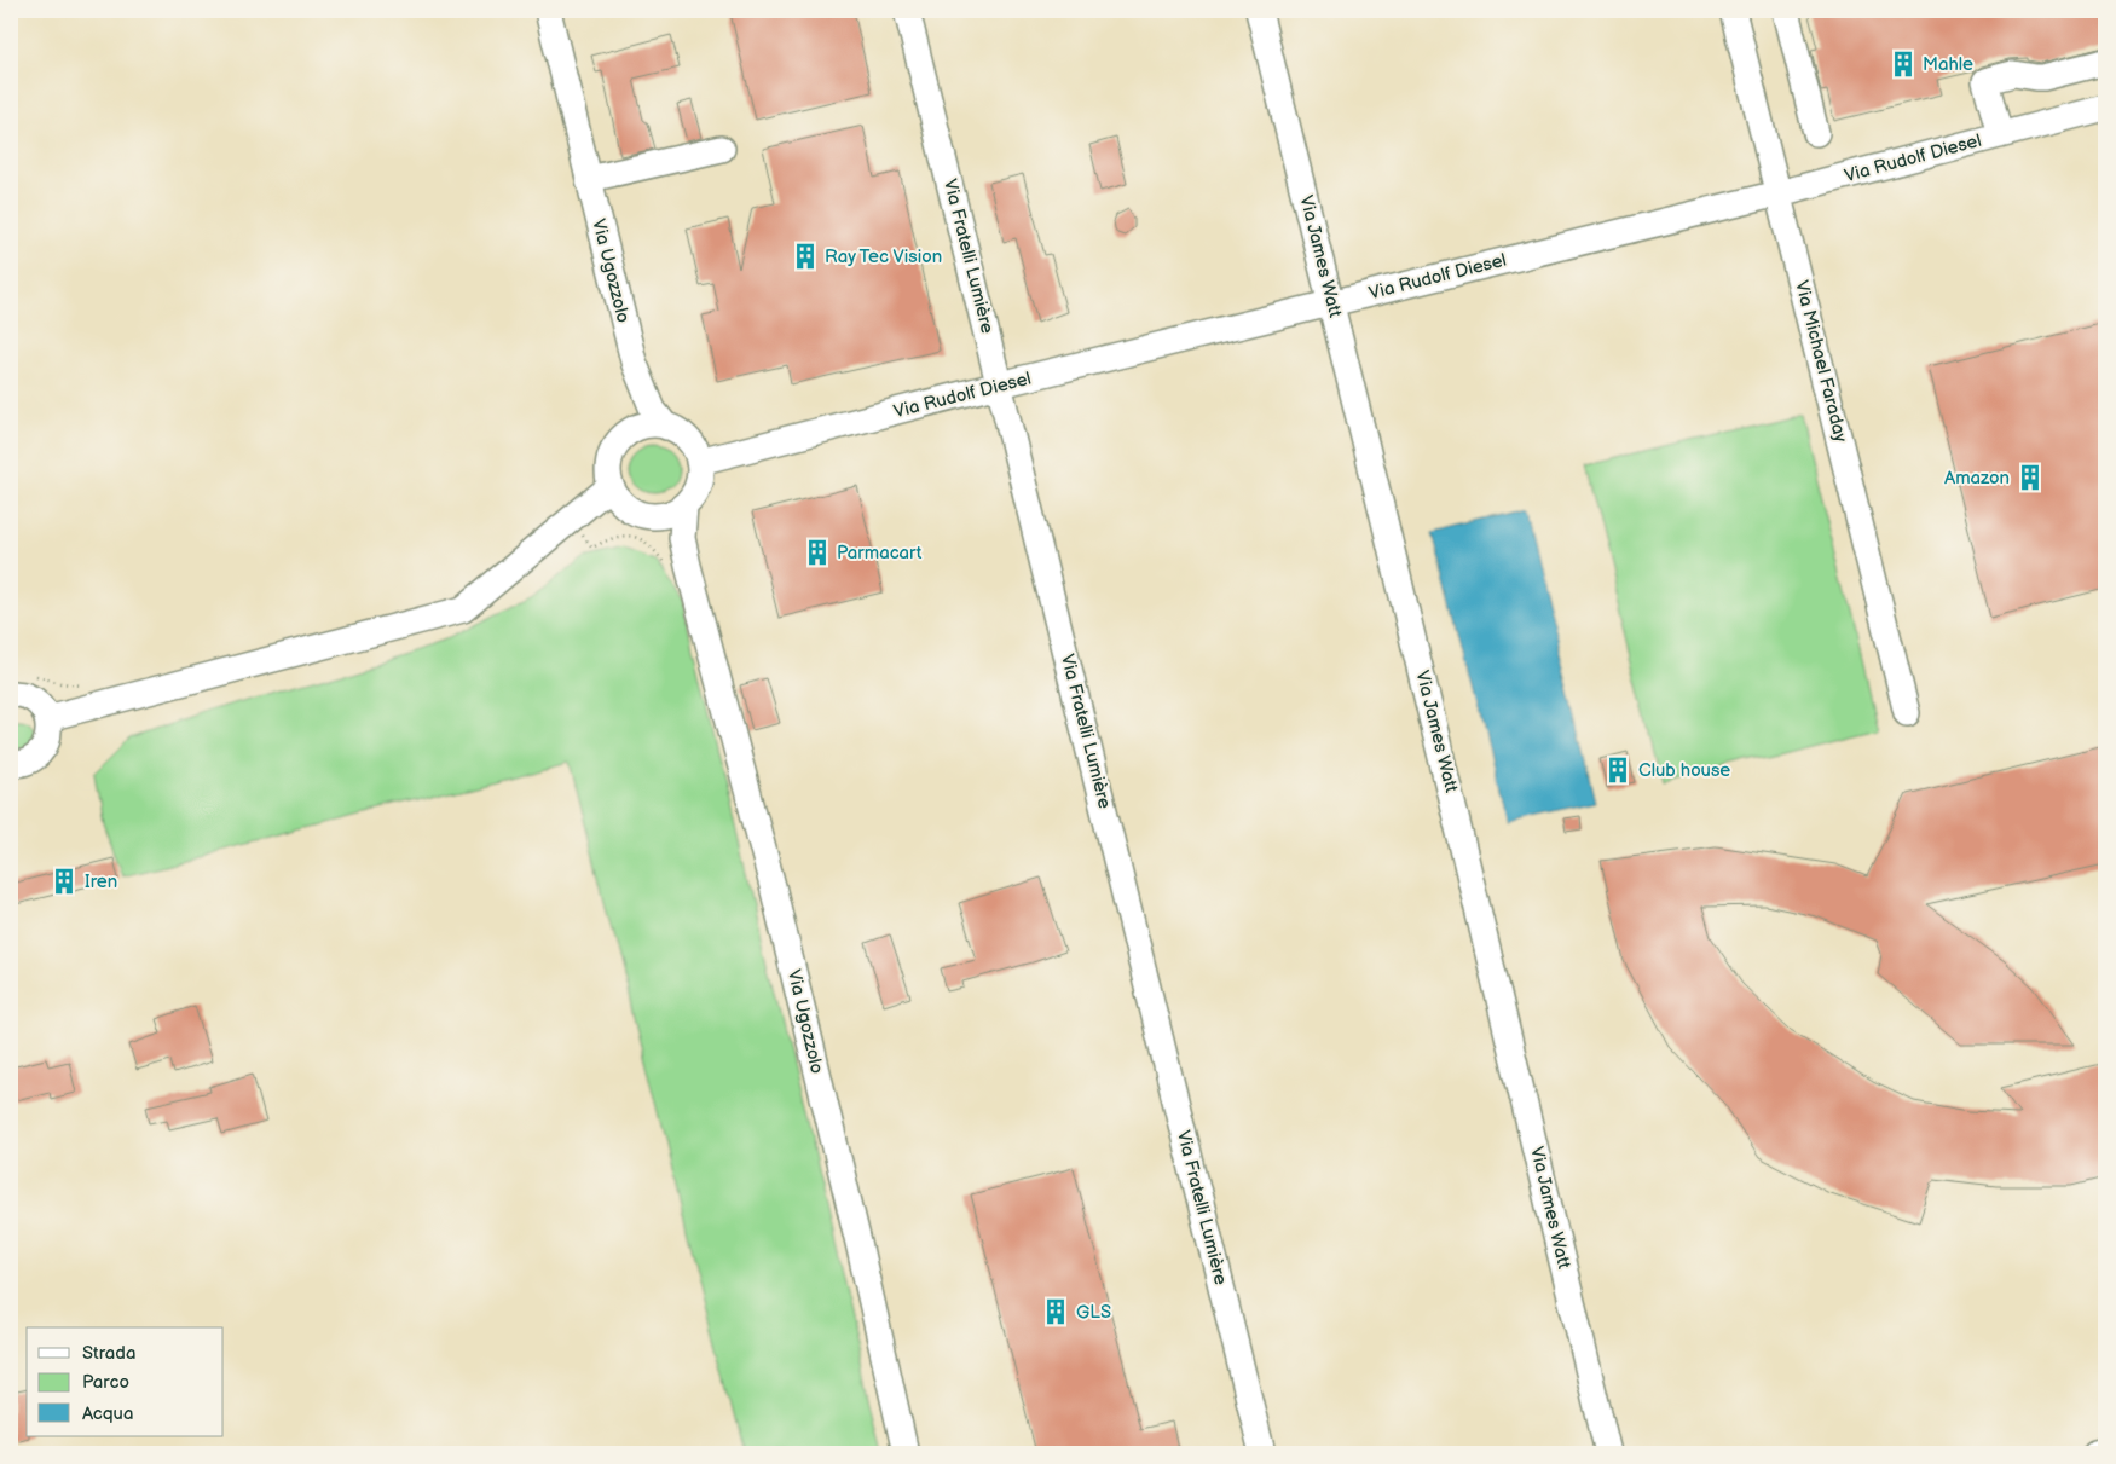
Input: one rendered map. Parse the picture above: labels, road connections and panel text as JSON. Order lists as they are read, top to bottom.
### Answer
{
  "streets": {
    "street": [
      "Via Rudolf Diesel",
      "Via Fratelli Lumière",
      "Via James Watt",
      "Via Ugozzolo",
      "Via Michael Faraday"
    ]
  },
  "crossings": [
    ["Via Rudolf Diesel", "Via Fratelli Lumière"],
    ["Via Rudolf Diesel", "Via James Watt"],
    ["Via Rudolf Diesel", "Via Ugozzolo"],
    ["Via Rudolf Diesel", "Via Michael Faraday"]
  ],
  "places": {
    "building": [
      "Mahle",
      "Ray Tec Vision",
      "Amazon",
      "Parmacart",
      "Club house",
      "Iren",
      "GLS"
    ]
  },
  "legend": ["Strada", "Parco", "Acqua"]
}
